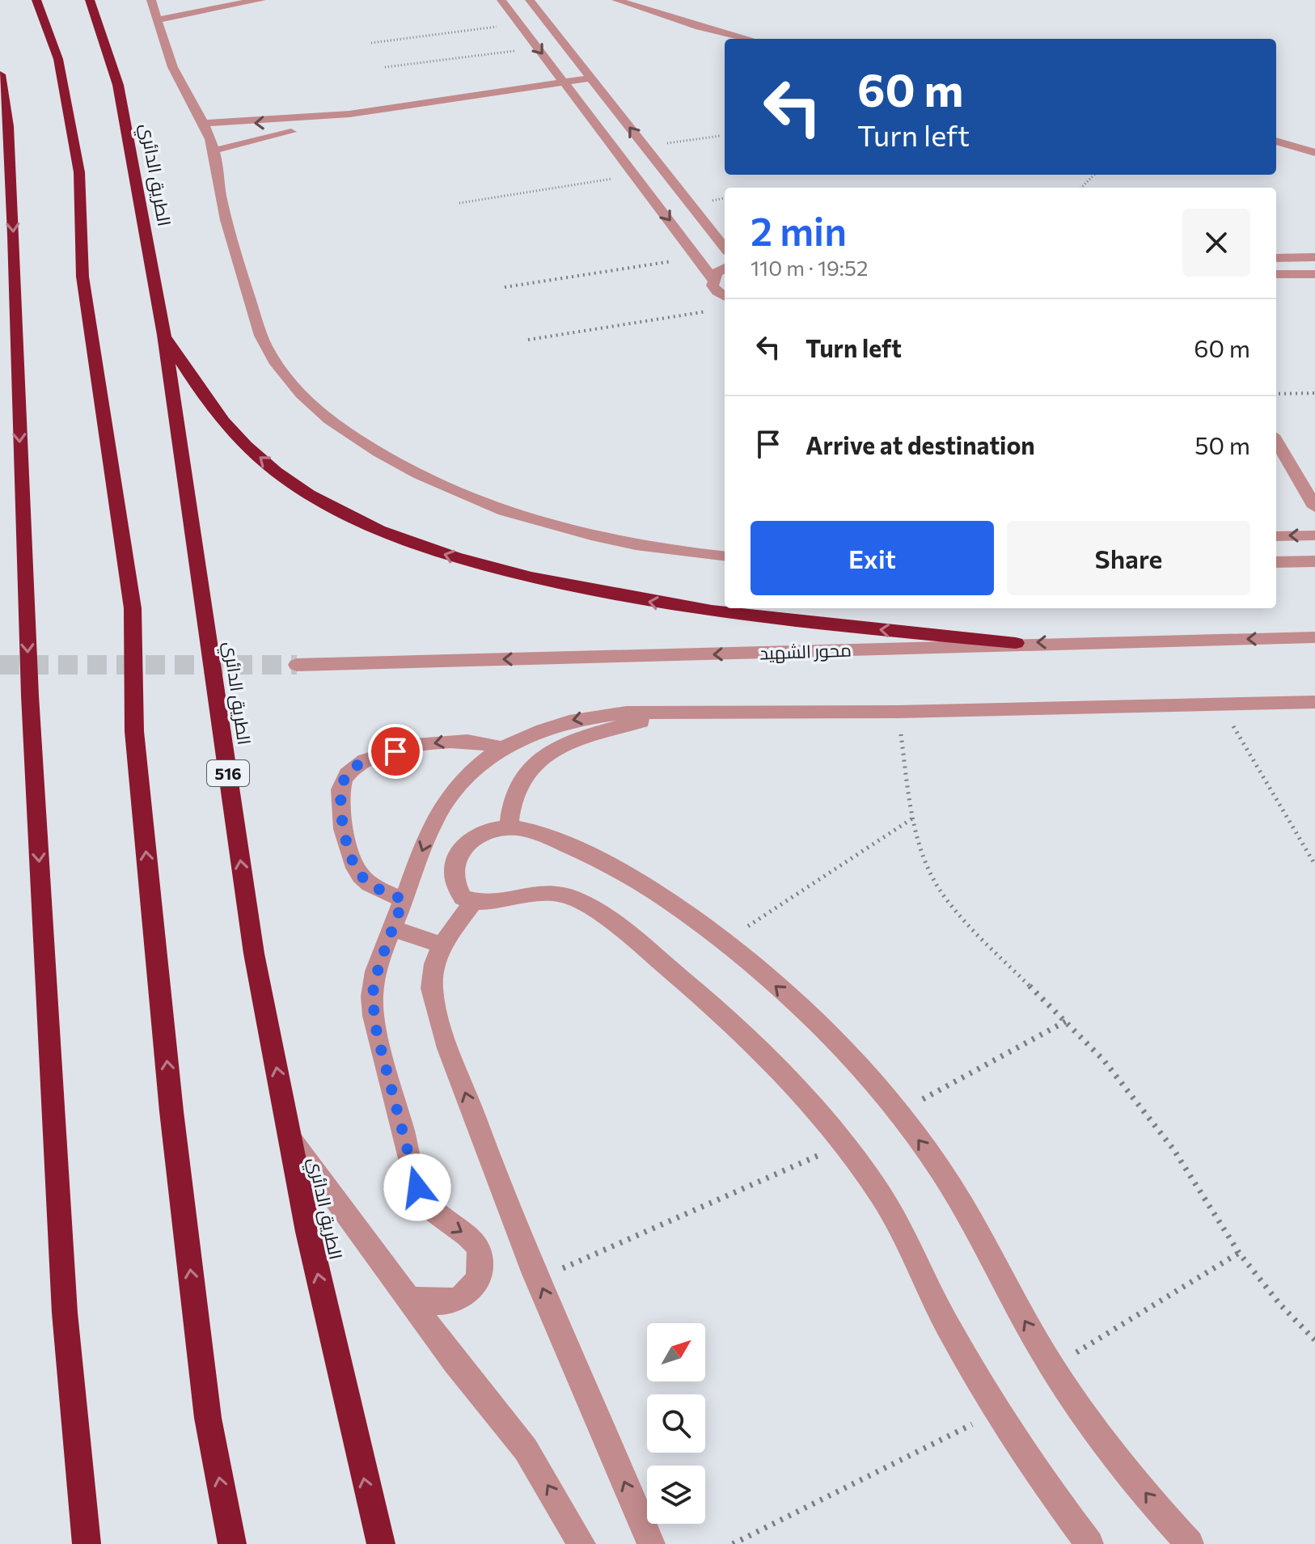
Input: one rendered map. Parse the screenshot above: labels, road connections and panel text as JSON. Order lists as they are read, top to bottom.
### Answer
{
  "streets": {
    "highway": ["الطريق الدائري", "516"],
    "street": ["محور الشهيد"]
  },
  "north": "top right",
  "page": {
    "turn": ["60 m", "Turn left"],
    "heading": ["2 min", "110 m · 19:52"],
    "list": [
      {
        "name": "Turn left",
        "value": "60 m"
      },
      {
        "name": "Arrive at destination",
        "value": "50 m"
      }
    ],
    "buttons": ["Exit", "Share"]
  }
}
